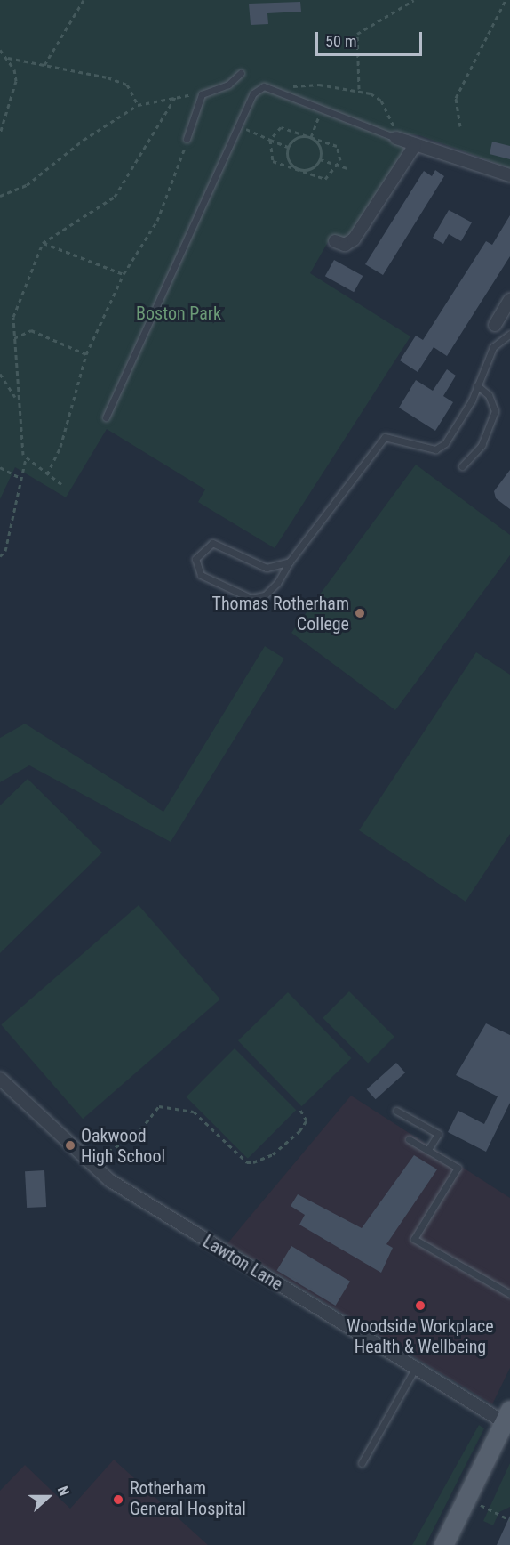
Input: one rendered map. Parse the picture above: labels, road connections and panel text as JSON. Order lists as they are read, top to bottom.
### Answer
{
  "streets": {
    "street": ["Lawton Lane"]
  },
  "parks": ["Boston Park"],
  "places": [
    "Thomas Rotherham College",
    "Oakwood High School",
    "Woodside Workplace Health & Wellbeing",
    "Rotherham General Hospital"
  ],
  "scale_bar": "50 m",
  "north": "right"
}
